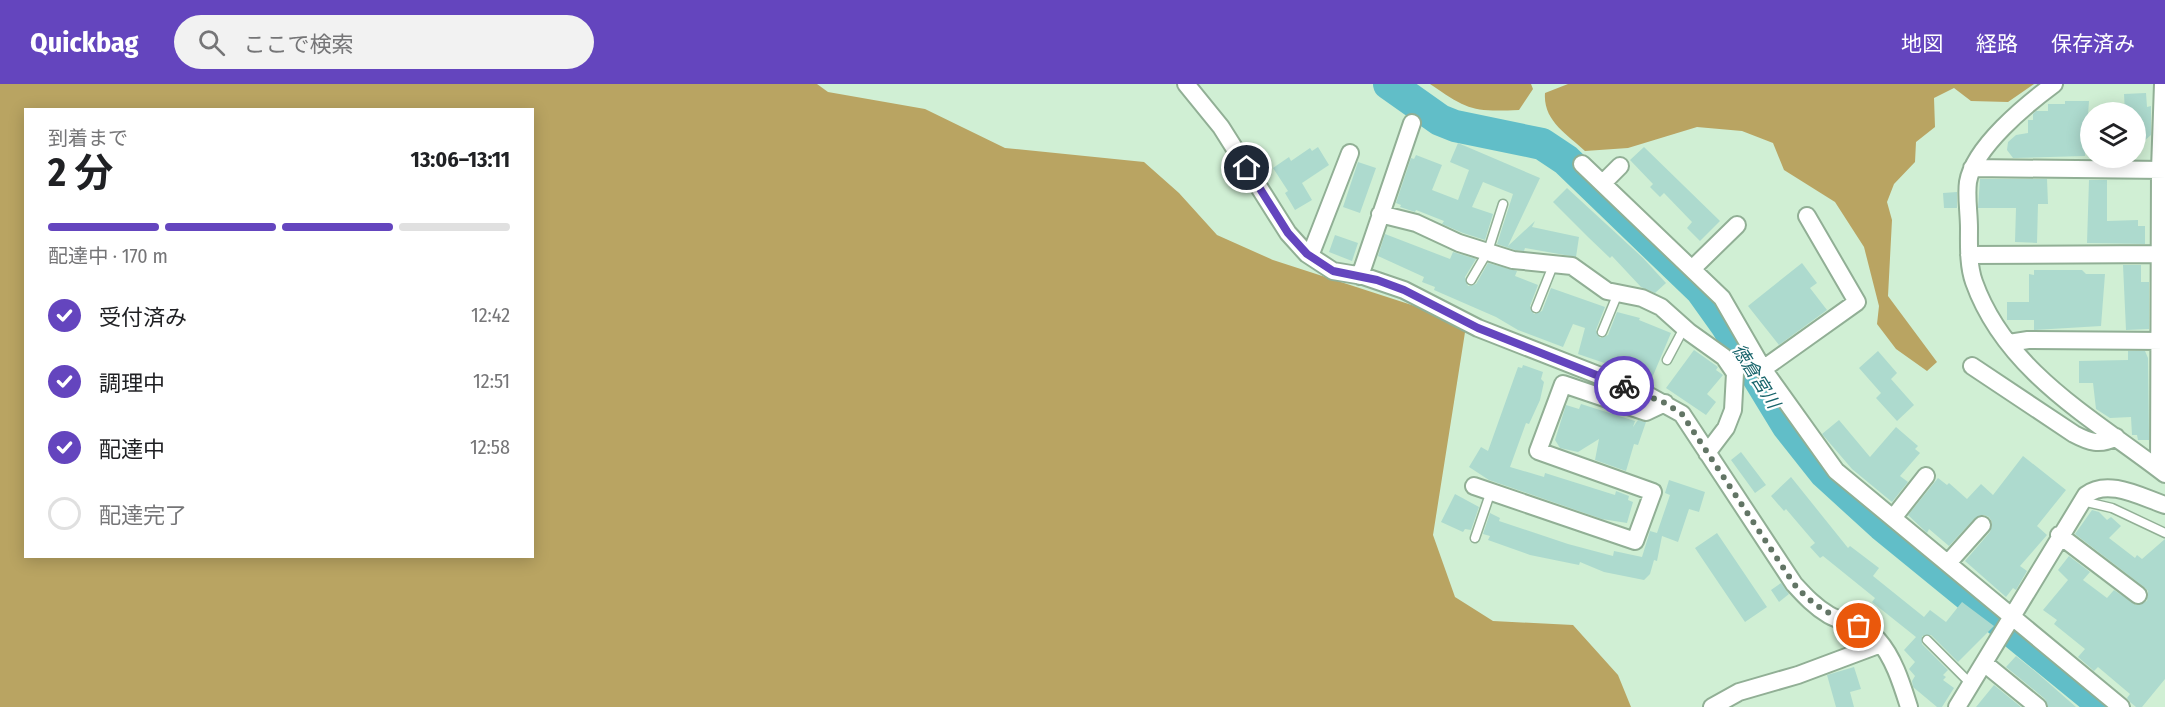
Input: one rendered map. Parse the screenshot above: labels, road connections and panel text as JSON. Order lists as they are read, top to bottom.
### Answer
{
  "water": ["徳倉宮川"],
  "page": {
    "header": "Quickbag",
    "search": "ここで検索",
    "nav": ["地図", "経路", "保存済み"],
    "heading": ["2 分", "到着まで", "13:06–13:11"],
    "bar": "配達中 · 170 m",
    "list": [
      ["受付済み", "12:42"],
      ["調理中", "12:51"],
      ["配達中", "12:58"],
      "配達完了"
    ]
  }
}
